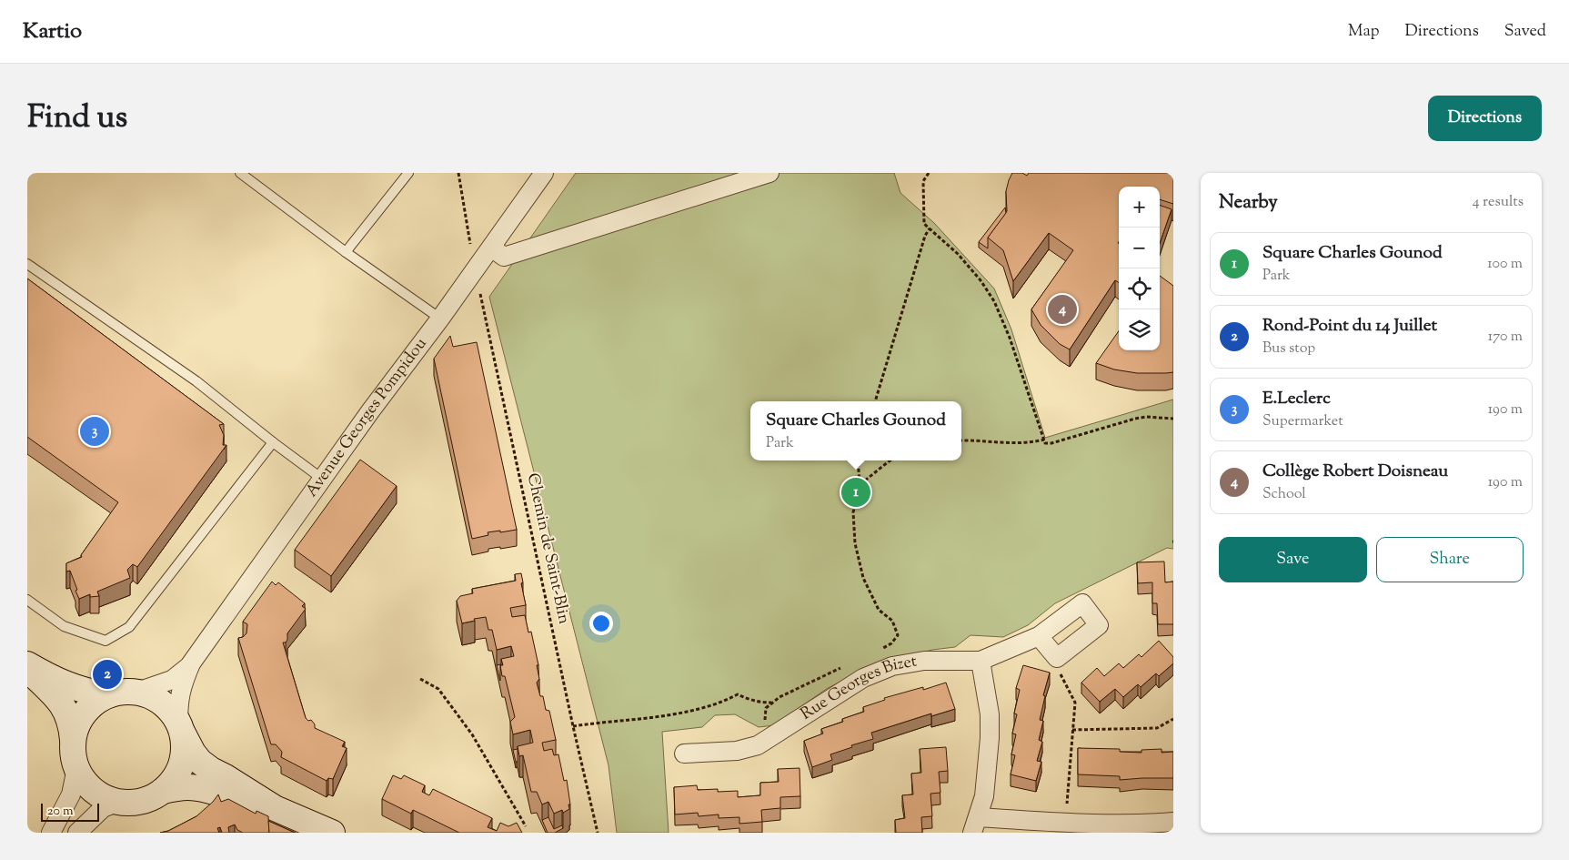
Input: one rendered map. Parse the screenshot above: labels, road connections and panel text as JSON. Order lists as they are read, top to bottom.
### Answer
{
  "streets": {
    "street": ["Avenue Georges Pompidou", "Rue Georges Bizet"],
    "path": ["Chemin de Saint-Blin"]
  },
  "crossings": [
    ["Avenue Georges Pompidou", "Chemin de Saint-Blin"]
  ],
  "scale_bar": "20 m",
  "page": {
    "header": "Kartio",
    "nav": ["Map", "Directions", "Saved"],
    "title": "Find us",
    "buttons": [
      "Directions",
      ["Save", "Share"]
    ],
    "heading": ["Nearby", "4 results"],
    "map_buttons": ["+", "−"],
    "list": [
      {
        "mark": "1",
        "name": "Square Charles Gounod",
        "note": "Park",
        "value": "100 m"
      },
      {
        "mark": "2",
        "name": "Rond-Point du 14 Juillet",
        "note": "Bus stop",
        "value": "170 m"
      },
      {
        "mark": "3",
        "name": "E.Leclerc",
        "note": "Supermarket",
        "value": "190 m"
      },
      {
        "mark": "4",
        "name": "Collège Robert Doisneau",
        "note": "School",
        "value": "190 m"
      }
    ],
    "pins": [
      "4",
      "3",
      "1",
      "2"
    ],
    "popup": ["Square Charles Gounod", "Park"],
    "scale": "20 m"
  }
}
